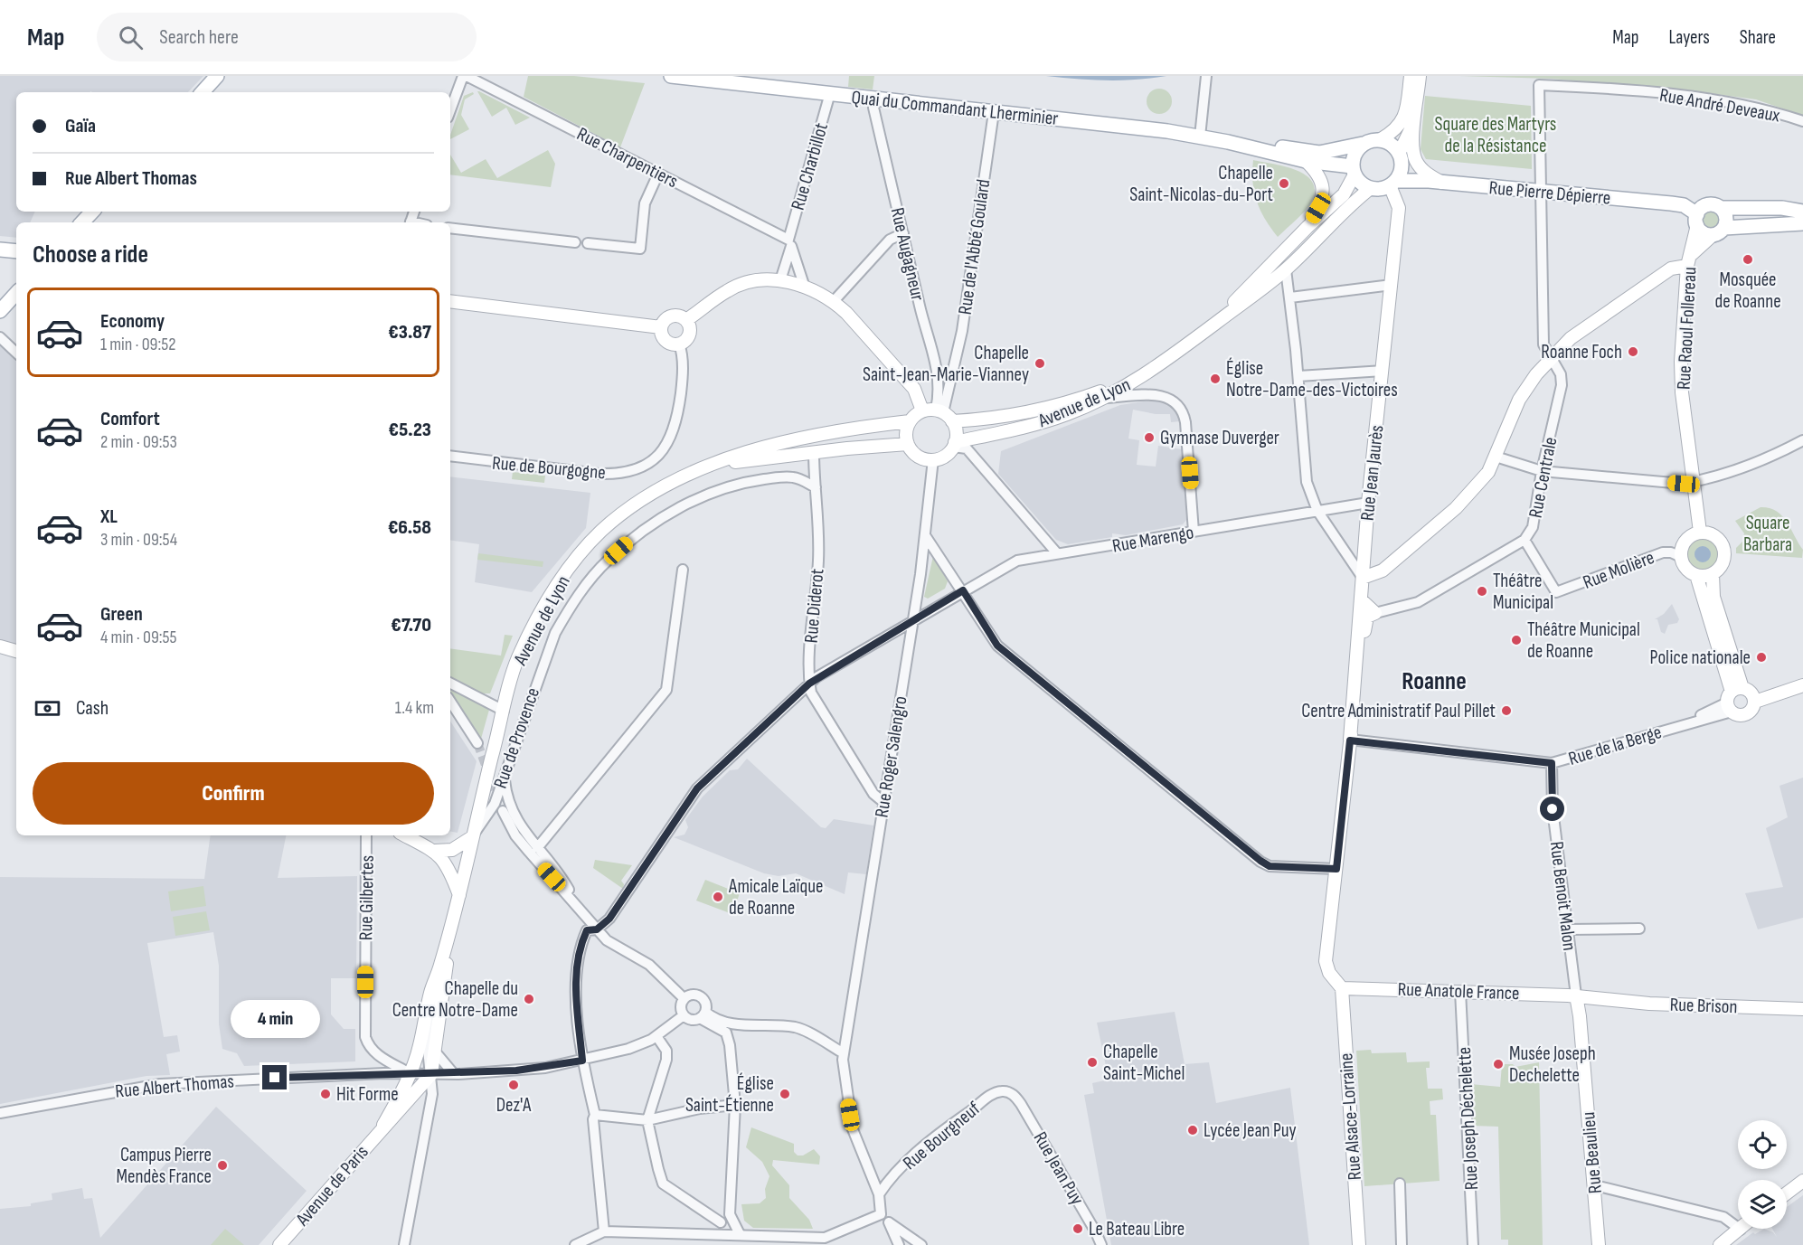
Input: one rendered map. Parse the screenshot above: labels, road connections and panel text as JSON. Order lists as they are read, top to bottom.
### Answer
{
  "streets": {
    "main road": ["Quai du Commandant Lherminier", "Rue Pierre Dépierre"],
    "street": [
      "Rue André Deveaux",
      "Rue Charpentiers",
      "Rue Charbillot",
      "Rue de l'Abbé Goulard",
      "Rue Augagneur",
      "Rue Raoul Follereau",
      "Avenue de Lyon",
      "Rue de Bourgogne",
      "Rue Jean Jaurès",
      "Rue Centrale",
      "Rue Marengo",
      "Rue Molière",
      "Rue Diderot",
      "Rue de Provence",
      "Rue de la Berge",
      "Rue Roger Salengro",
      "Rue Benoit Malon",
      "Rue Gilbertes",
      "Rue Anatole France",
      "Rue Brison",
      "Rue Albert Thomas",
      "Rue Alsace-Lorraine",
      "Rue Joseph Déchelette",
      "Rue Bourgneuf",
      "Rue Beaulieu",
      "Rue Jean Puy",
      "Avenue de Paris"
    ]
  },
  "crossings": [
    ["Rue André Deveaux", "Rue Pierre Dépierre"],
    ["Quai du Commandant Lherminier", "Rue Charbillot"],
    ["Quai du Commandant Lherminier", "Rue Pierre Dépierre"],
    ["Quai du Commandant Lherminier", "Rue de l'Abbé Goulard"],
    ["Quai du Commandant Lherminier", "Rue Augagneur"],
    ["Quai du Commandant Lherminier", "Avenue de Lyon"],
    ["Quai du Commandant Lherminier", "Rue Jean Jaurès"],
    ["Rue Charpentiers", "Rue Charbillot"],
    ["Rue Pierre Dépierre", "Rue Raoul Follereau"],
    ["Rue Pierre Dépierre", "Avenue de Lyon"],
    ["Rue Pierre Dépierre", "Rue Jean Jaurès"],
    ["Rue de l'Abbé Goulard", "Rue Augagneur"],
    ["Rue de l'Abbé Goulard", "Avenue de Lyon"],
    ["Rue de l'Abbé Goulard", "Rue Roger Salengro"],
    ["Rue Augagneur", "Avenue de Lyon"],
    ["Rue Augagneur", "Rue Roger Salengro"],
    ["Rue Raoul Follereau", "Rue Molière"],
    ["Avenue de Lyon", "Rue Jean Jaurès"],
    ["Avenue de Lyon", "Rue Diderot"],
    ["Avenue de Lyon", "Rue de Provence"],
    ["Avenue de Lyon", "Rue Roger Salengro"],
    ["Avenue de Lyon", "Rue Gilbertes"],
    ["Avenue de Lyon", "Rue Albert Thomas"],
    ["Avenue de Lyon", "Avenue de Paris"],
    ["Rue Jean Jaurès", "Rue Marengo"],
    ["Rue Jean Jaurès", "Rue Anatole France"],
    ["Rue Jean Jaurès", "Rue Alsace-Lorraine"],
    ["Rue Centrale", "Rue Molière"],
    ["Rue Marengo", "Rue Diderot"],
    ["Rue Marengo", "Rue Roger Salengro"],
    ["Rue Diderot", "Rue de Provence"],
    ["Rue Diderot", "Rue Roger Salengro"],
    ["Rue de la Berge", "Rue Benoit Malon"],
    ["Rue Roger Salengro", "Rue Bourgneuf"],
    ["Rue Benoit Malon", "Rue Anatole France"],
    ["Rue Benoit Malon", "Rue Brison"],
    ["Rue Benoit Malon", "Rue Beaulieu"],
    ["Rue Gilbertes", "Rue Albert Thomas"],
    ["Rue Anatole France", "Rue Brison"],
    ["Rue Anatole France", "Rue Alsace-Lorraine"],
    ["Rue Anatole France", "Rue Joseph Déchelette"],
    ["Rue Anatole France", "Rue Beaulieu"],
    ["Rue Brison", "Rue Beaulieu"],
    ["Rue Bourgneuf", "Rue Jean Puy"]
  ],
  "districts": ["Roanne"],
  "parks": ["Square des Martyrs de la Résistance", "Square Barbara"],
  "places": [
    "Chapelle Saint-Nicolas-du-Port",
    "Mosquée de Roanne",
    "Roanne Foch",
    "Chapelle Saint-Jean-Marie-Vianney",
    "Église Notre-Dame-des-Victoires",
    "Gymnase Duverger",
    "Théâtre Municipal",
    "Théâtre Municipal de Roanne",
    "Police nationale",
    "Centre Administratif Paul Pillet",
    "Amicale Laïque de Roanne",
    "Chapelle du Centre Notre-Dame",
    "Chapelle Saint-Michel",
    "Musée Joseph Dechelette",
    "Dez'A",
    "Hit Forme",
    "Église Saint-Étienne",
    "Lycée Jean Puy",
    "Campus Pierre Mendès France",
    "Le Bateau Libre"
  ],
  "page": {
    "header": "Map",
    "search": "Search here",
    "nav": ["Map", "Layers", "Share"],
    "banner": ["Gaïa", "Rue Albert Thomas"],
    "heading": "Choose a ride",
    "list": [
      {
        "name": "Economy",
        "note": "1 min · 09:52",
        "value": "€3.87"
      },
      {
        "name": "Comfort",
        "note": "2 min · 09:53",
        "value": "€5.23"
      },
      {
        "name": "XL",
        "note": "3 min · 09:54",
        "value": "€6.58"
      },
      {
        "name": "Green",
        "note": "4 min · 09:55",
        "value": "€7.70"
      }
    ],
    "pay": ["Cash", "1.4 km"],
    "buttons": "Confirm",
    "bubble": "4 min"
  }
}
